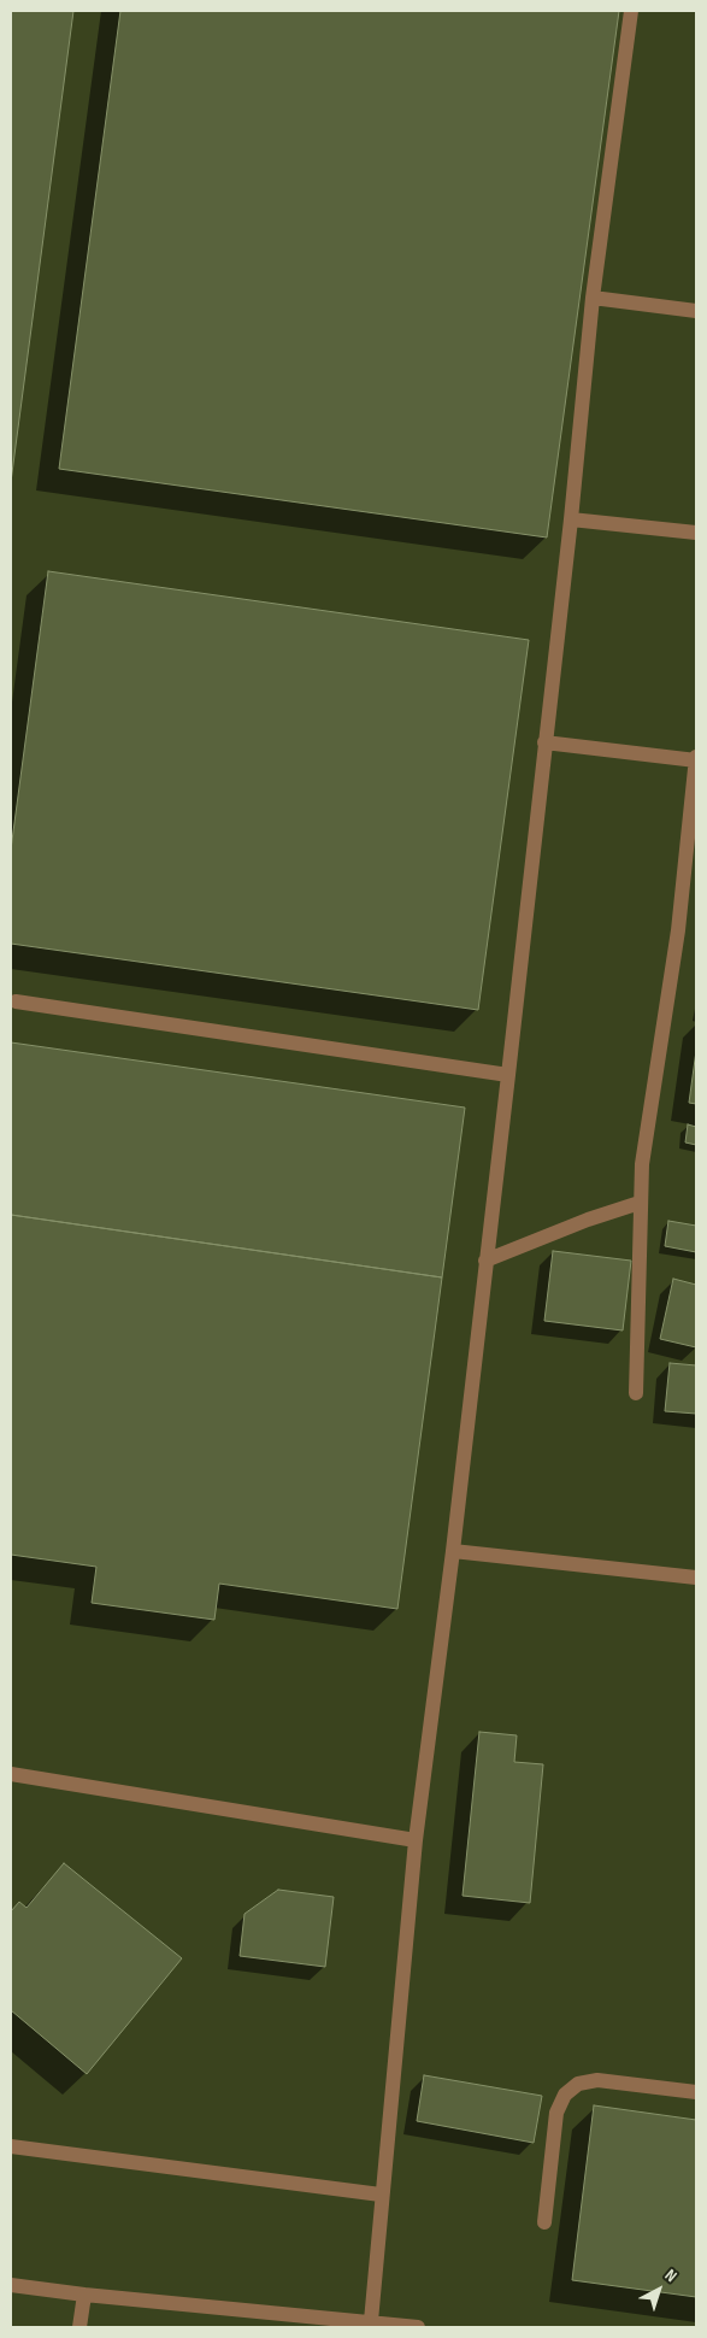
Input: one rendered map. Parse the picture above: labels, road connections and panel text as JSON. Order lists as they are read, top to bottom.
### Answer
{
  "north": "top right"
}
